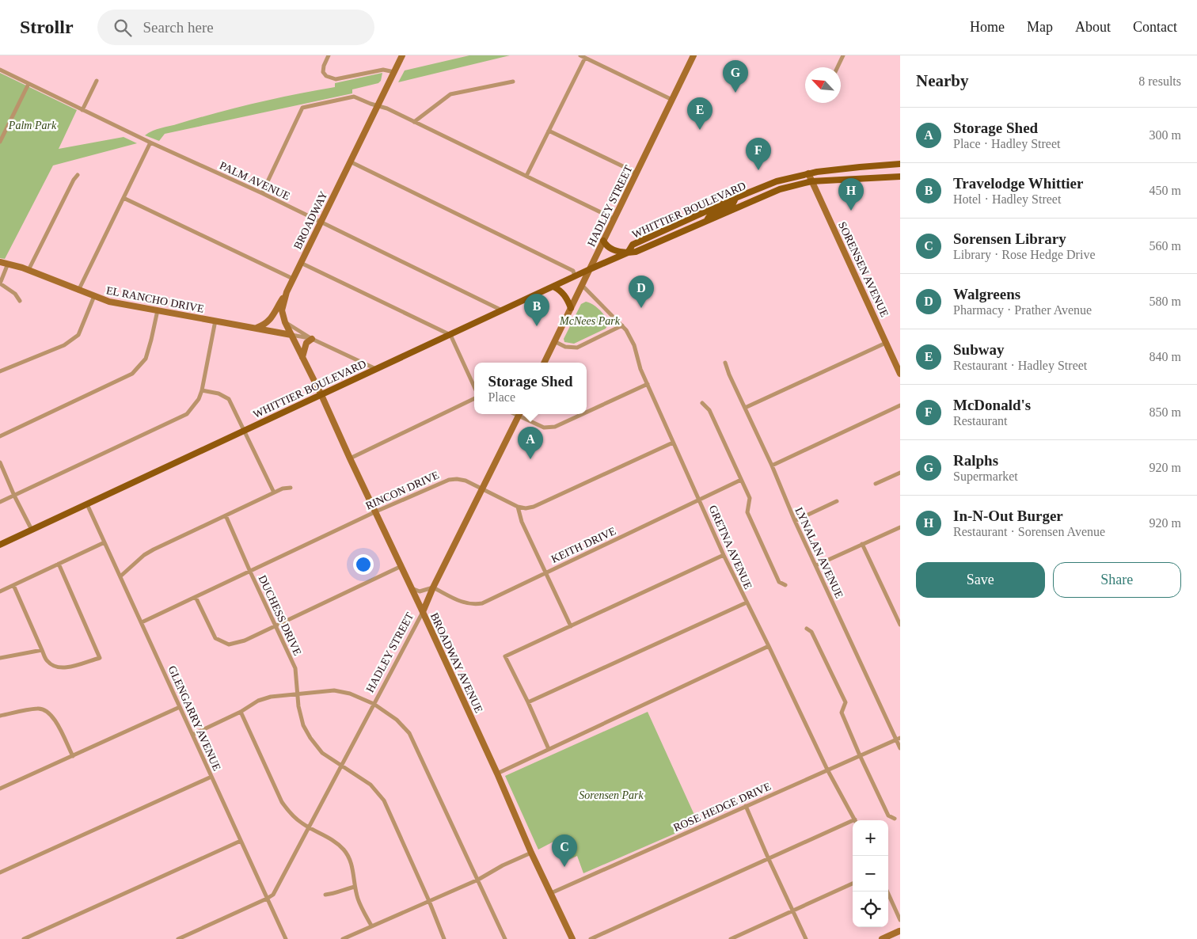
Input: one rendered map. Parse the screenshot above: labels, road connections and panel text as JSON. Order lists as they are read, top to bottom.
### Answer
{
  "streets": {
    "main road": ["WHITTIER BOULEVARD"],
    "street": [
      "PALM AVENUE",
      "HADLEY STREET",
      "BROADWAY",
      "SORENSEN AVENUE",
      "EL RANCHO DRIVE",
      "RINCON DRIVE",
      "KEITH DRIVE",
      "GRETNA AVENUE",
      "LYNALAN AVENUE",
      "DUCHESS DRIVE",
      "BROADWAY AVENUE",
      "GLENGARRY AVENUE",
      "ROSE HEDGE DRIVE"
    ]
  },
  "crossings": [
    ["PALM AVENUE", "WHITTIER BOULEVARD"],
    ["PALM AVENUE", "BROADWAY"],
    ["HADLEY STREET", "WHITTIER BOULEVARD"],
    ["HADLEY STREET", "RINCON DRIVE"],
    ["HADLEY STREET", "KEITH DRIVE"],
    ["HADLEY STREET", "GRETNA AVENUE"],
    ["HADLEY STREET", "DUCHESS DRIVE"],
    ["HADLEY STREET", "BROADWAY AVENUE"],
    ["HADLEY STREET", "GLENGARRY AVENUE"],
    ["WHITTIER BOULEVARD", "BROADWAY"],
    ["WHITTIER BOULEVARD", "SORENSEN AVENUE"],
    ["WHITTIER BOULEVARD", "EL RANCHO DRIVE"],
    ["WHITTIER BOULEVARD", "BROADWAY AVENUE"],
    ["WHITTIER BOULEVARD", "GLENGARRY AVENUE"],
    ["BROADWAY", "EL RANCHO DRIVE"],
    ["BROADWAY", "BROADWAY AVENUE"],
    ["RINCON DRIVE", "DUCHESS DRIVE"],
    ["RINCON DRIVE", "BROADWAY AVENUE"],
    ["RINCON DRIVE", "GLENGARRY AVENUE"],
    ["KEITH DRIVE", "GRETNA AVENUE"],
    ["GRETNA AVENUE", "ROSE HEDGE DRIVE"],
    ["LYNALAN AVENUE", "ROSE HEDGE DRIVE"],
    ["BROADWAY AVENUE", "ROSE HEDGE DRIVE"]
  ],
  "parks": ["Palm Park", "McNees Park", "Sorensen Park"],
  "north": "top left",
  "page": {
    "header": "Strollr",
    "search": "Search here",
    "nav": [
      "Home",
      "Map",
      "About",
      "Contact"
    ],
    "heading": ["Nearby", "8 results"],
    "pins": [
      "G",
      "E",
      "F",
      "H",
      "D",
      "B",
      "A",
      "C"
    ],
    "list": [
      {
        "mark": "A",
        "name": "Storage Shed",
        "note": "Place · Hadley Street",
        "value": "300 m"
      },
      {
        "mark": "B",
        "name": "Travelodge Whittier",
        "note": "Hotel · Hadley Street",
        "value": "450 m"
      },
      {
        "mark": "C",
        "name": "Sorensen Library",
        "note": "Library · Rose Hedge Drive",
        "value": "560 m"
      },
      {
        "mark": "D",
        "name": "Walgreens",
        "note": "Pharmacy · Prather Avenue",
        "value": "580 m"
      },
      {
        "mark": "E",
        "name": "Subway",
        "note": "Restaurant · Hadley Street",
        "value": "840 m"
      },
      {
        "mark": "F",
        "name": "McDonald's",
        "note": "Restaurant",
        "value": "850 m"
      },
      {
        "mark": "G",
        "name": "Ralphs",
        "note": "Supermarket",
        "value": "920 m"
      },
      {
        "mark": "H",
        "name": "In-N-Out Burger",
        "note": "Restaurant · Sorensen Avenue",
        "value": "920 m"
      }
    ],
    "popup": ["Storage Shed", "Place"],
    "buttons": ["Save", "Share"],
    "map_buttons": ["+", "−"]
  }
}
